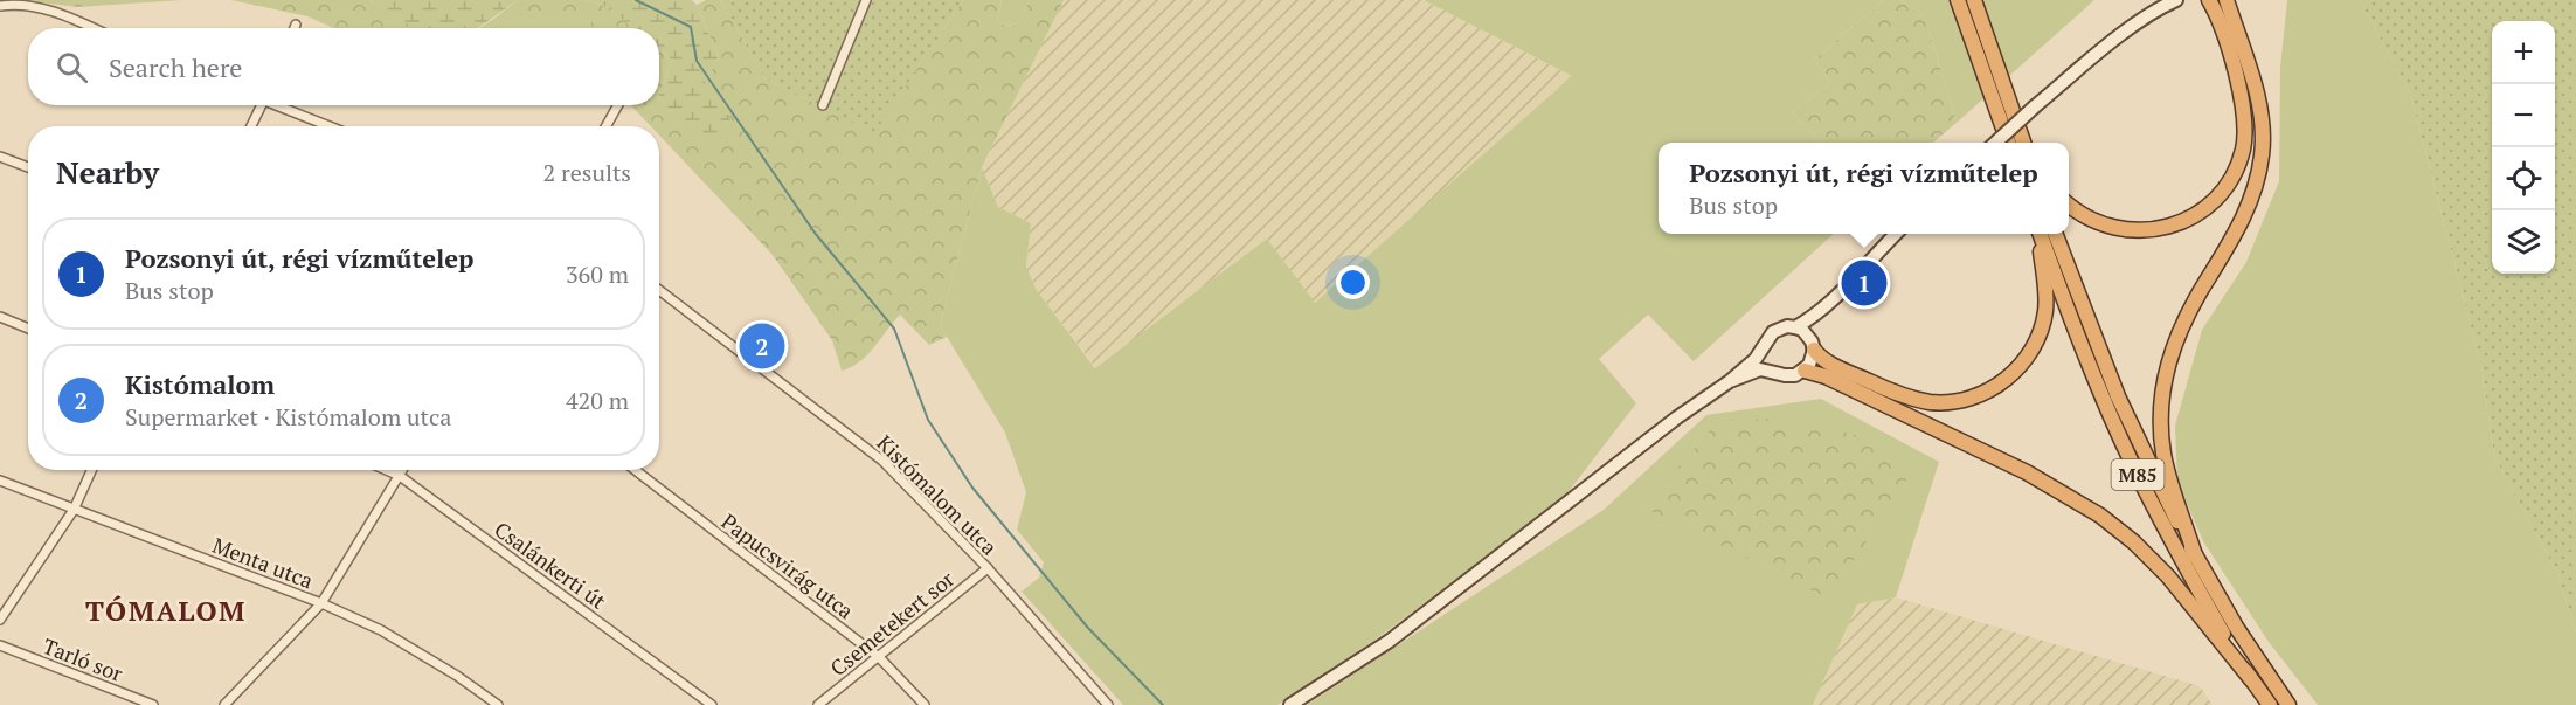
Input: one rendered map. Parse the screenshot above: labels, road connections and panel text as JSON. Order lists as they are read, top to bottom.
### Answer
{
  "streets": {
    "highway": ["M85"],
    "street": [
      "Kistómalom utca",
      "Menta utca",
      "Csalánkerti út",
      "Papucsvirág utca",
      "Csemetekert sor",
      "Tarló sor"
    ]
  },
  "crossings": [
    ["Kistómalom utca", "Csemetekert sor"],
    ["Papucsvirág utca", "Csemetekert sor"]
  ],
  "districts": ["TÓMALOM"],
  "page": {
    "map_buttons": ["+", "−"],
    "search": "Search here",
    "heading": ["Nearby", "2 results"],
    "popup": ["Pozsonyi út, régi vízműtelep", "Bus stop"],
    "list": [
      {
        "mark": "1",
        "name": "Pozsonyi út, régi vízműtelep",
        "note": "Bus stop",
        "value": "360 m"
      },
      {
        "mark": "2",
        "name": "Kistómalom",
        "note": "Supermarket · Kistómalom utca",
        "value": "420 m"
      }
    ],
    "pins": ["1", "2"]
  }
}
